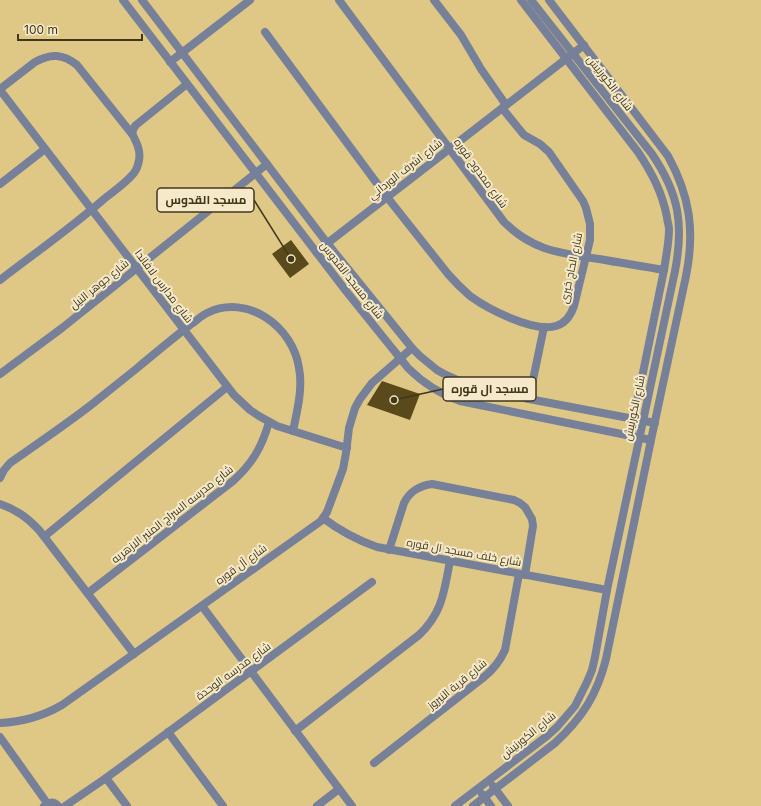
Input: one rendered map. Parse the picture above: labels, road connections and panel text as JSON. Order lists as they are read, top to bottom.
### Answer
{
  "streets": {
    "street": [
      "شارع الكورنيش",
      "شارع اشرف الورداني",
      "شارع ممدوح قوره",
      "شارع الحاج خيرى",
      "شارع مسجد القدوس",
      "شارع جوهر النيل",
      "شارع مدارس لافاندا",
      "شارع مدرسه السراج المنير الازهريه",
      "شارع خلف مسجد ال قوره",
      "شارع آل قوره",
      "شارع مدرسه الوحدة",
      "شارع قرية النيروز"
    ]
  },
  "crossings": [
    ["شارع الكورنيش", "شارع اشرف الورداني"],
    ["شارع الكورنيش", "شارع مسجد القدوس"],
    ["شارع الكورنيش", "شارع خلف مسجد ال قوره"],
    ["شارع اشرف الورداني", "شارع ممدوح قوره"],
    ["شارع اشرف الورداني", "شارع الحاج خيرى"],
    ["شارع اشرف الورداني", "شارع مسجد القدوس"],
    ["شارع ممدوح قوره", "شارع الحاج خيرى"],
    ["شارع مسجد القدوس", "شارع جوهر النيل"],
    ["شارع مسجد القدوس", "شارع آل قوره"],
    ["شارع جوهر النيل", "شارع مدارس لافاندا"],
    ["شارع مدارس لافاندا", "شارع مدرسه السراج المنير الازهريه"],
    ["شارع مدارس لافاندا", "شارع آل قوره"],
    ["شارع خلف مسجد ال قوره", "شارع آل قوره"],
    ["شارع خلف مسجد ال قوره", "شارع قرية النيروز"]
  ],
  "places": ["مسجد القدوس", "مسجد ال قوره"],
  "scale_bar": "100 m"
}
